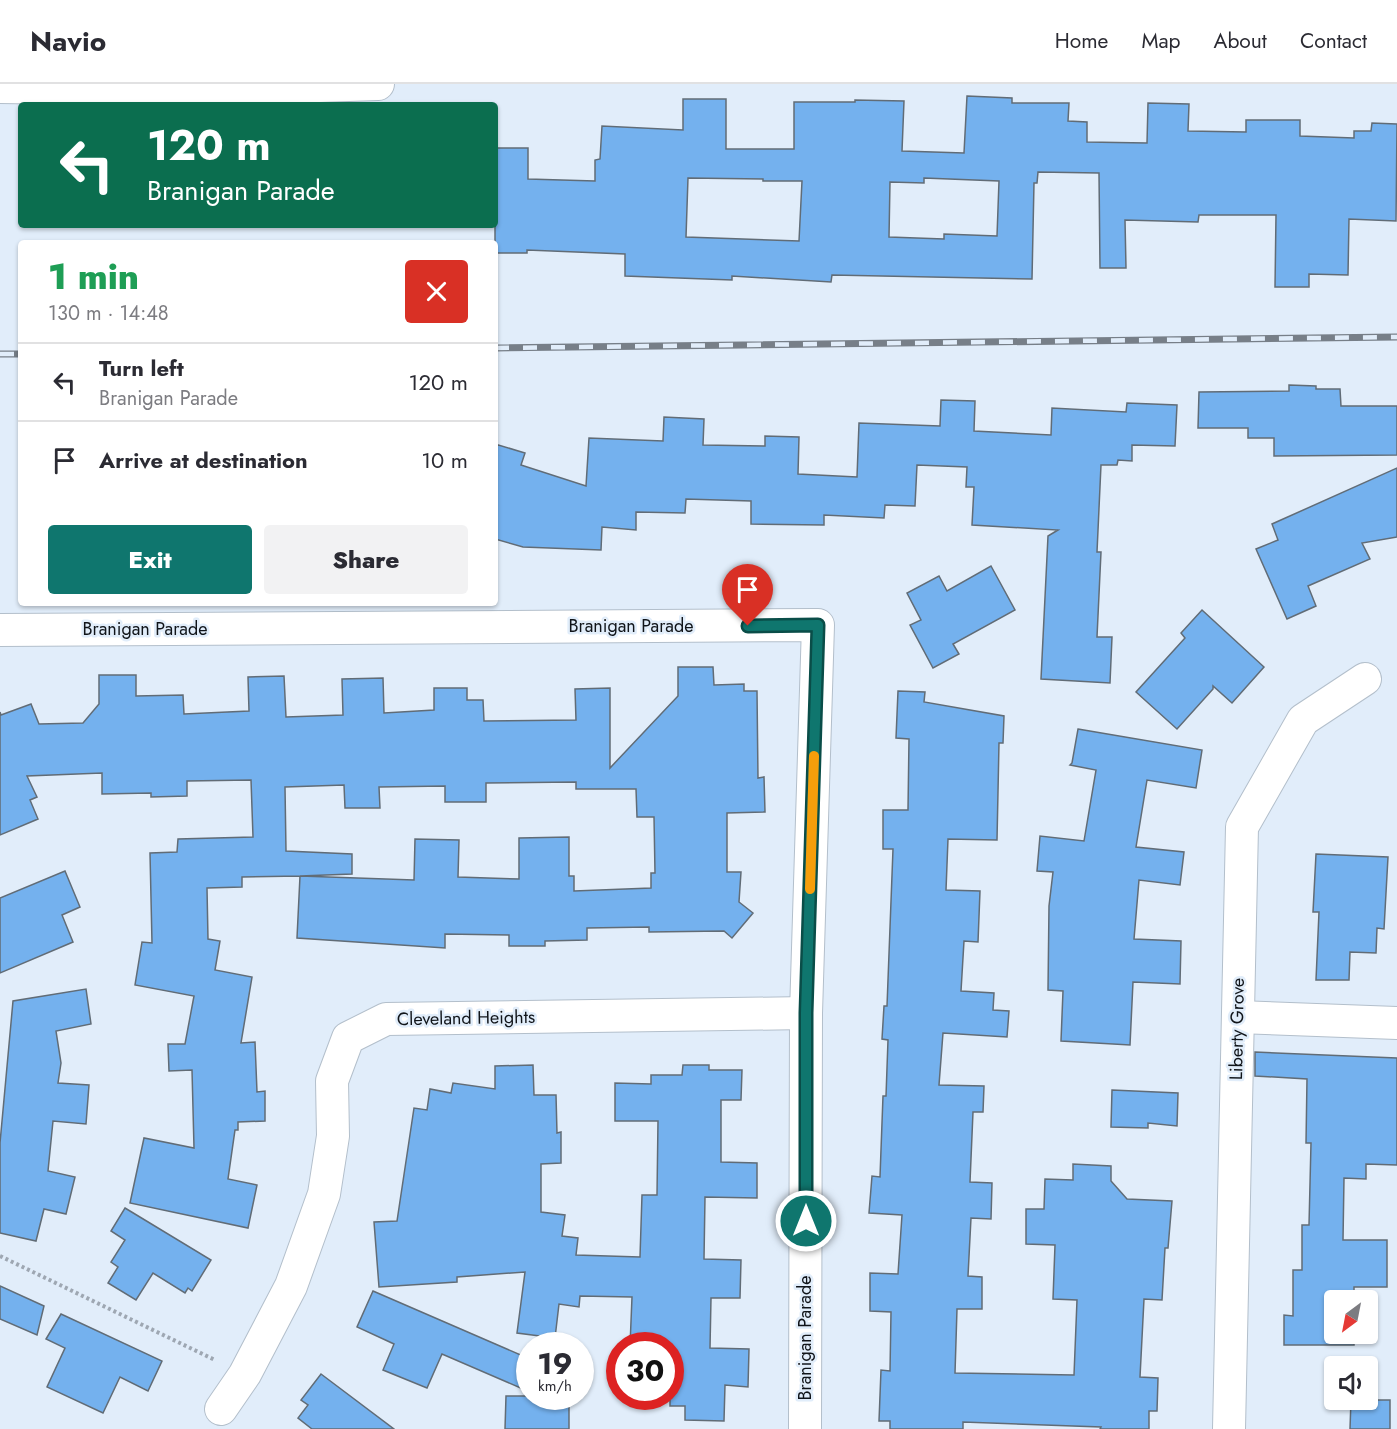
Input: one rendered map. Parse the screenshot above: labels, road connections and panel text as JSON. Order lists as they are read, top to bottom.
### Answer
{
  "streets": {
    "street": ["Branigan Parade", "Cleveland Heights", "Liberty Grove"]
  },
  "crossings": [
    ["Branigan Parade", "Cleveland Heights"]
  ],
  "north": "bottom left",
  "page": {
    "header": "Navio",
    "nav": [
      "Home",
      "Map",
      "About",
      "Contact"
    ],
    "turn": ["120 m", "Branigan Parade"],
    "heading": ["1 min", "130 m · 14:48"],
    "list": [
      {
        "name": "Turn left",
        "note": "Branigan Parade",
        "value": "120 m"
      },
      {
        "name": "Arrive at destination",
        "value": "10 m"
      }
    ],
    "buttons": ["Exit", "Share"],
    "speed": "19 km/h",
    "limit": "30"
  }
}
